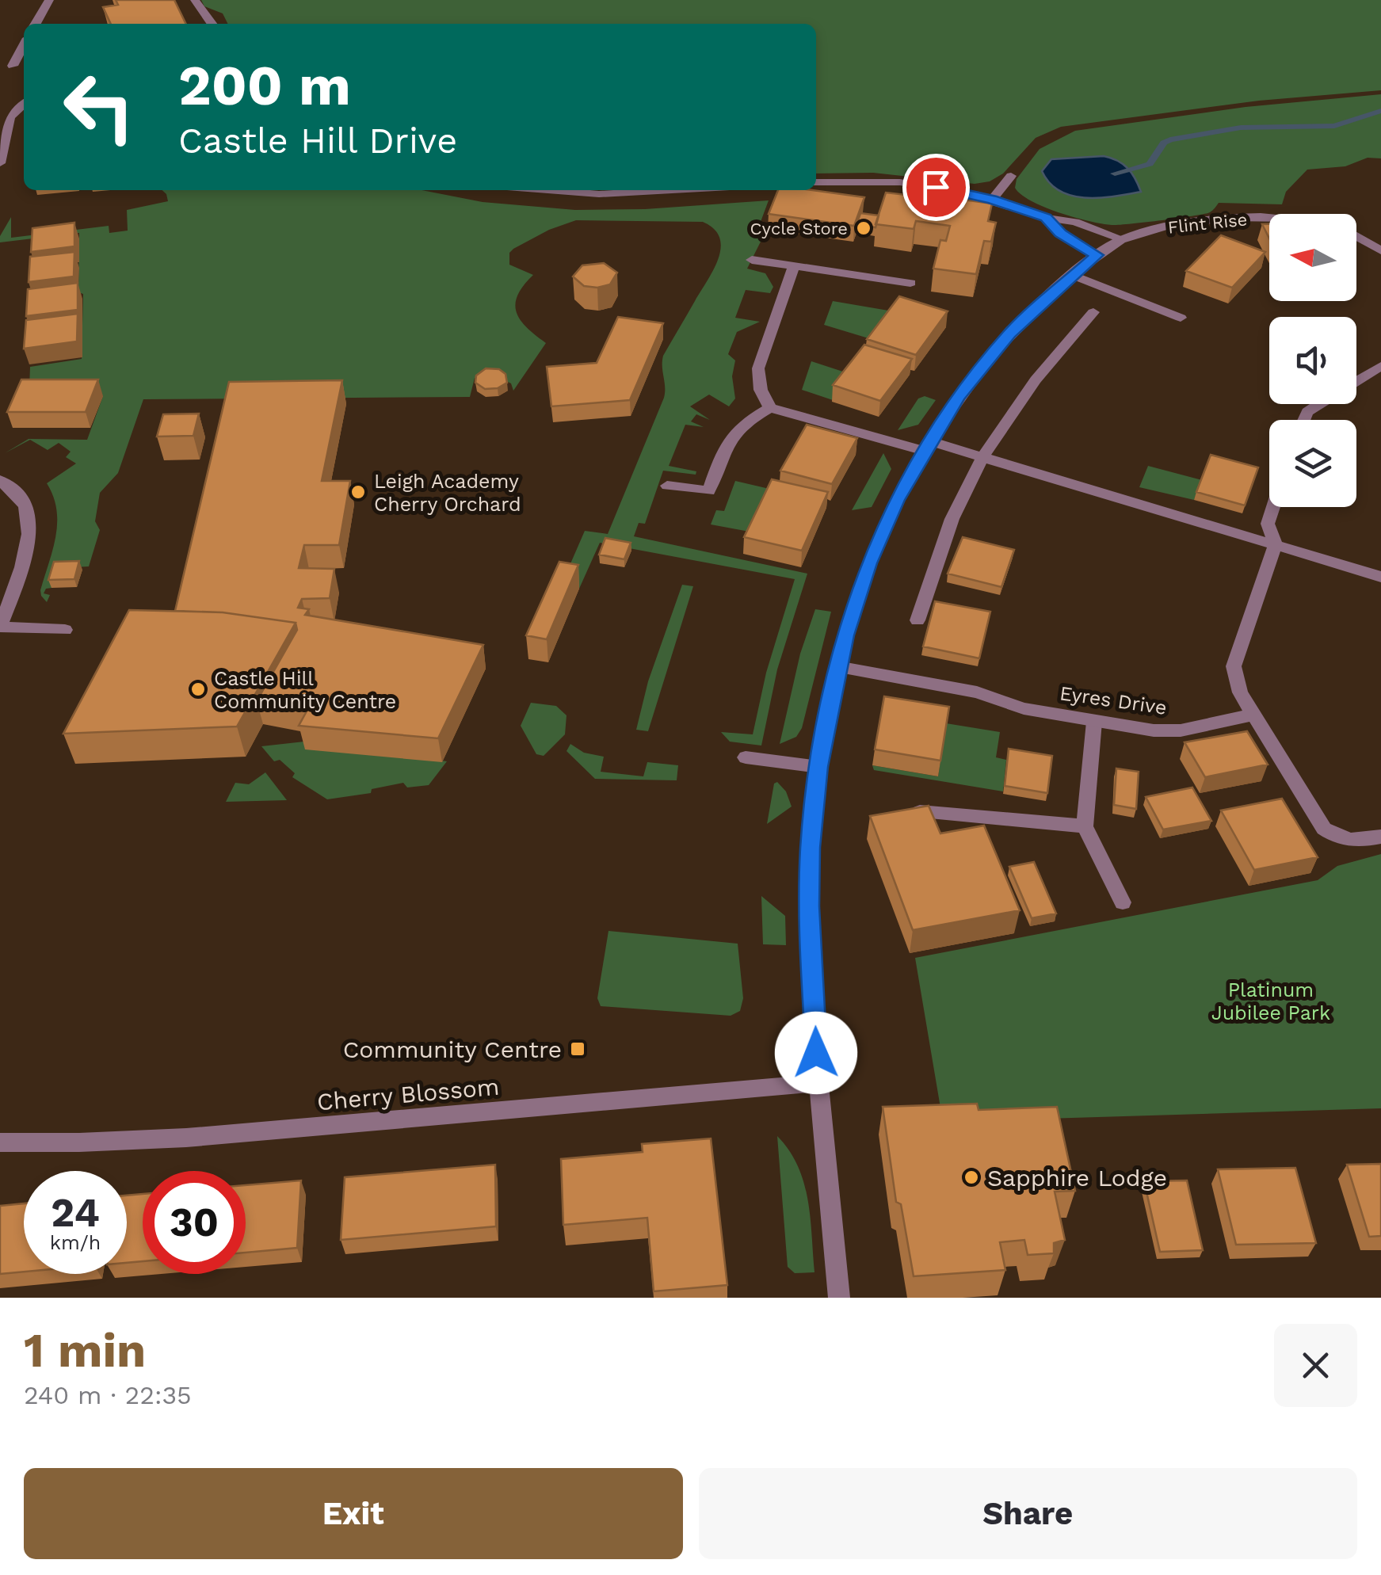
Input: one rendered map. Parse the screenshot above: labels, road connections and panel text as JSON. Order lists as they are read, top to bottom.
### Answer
{
  "streets": {
    "street": ["Flint Rise", "Eyres Drive", "Cherry Blossom"]
  },
  "crossings": [
    ["Flint Rise", "Eyres Drive"],
    ["Flint Rise", "Cherry Blossom"]
  ],
  "parks": ["Platinum Jubilee Park"],
  "places": {
    "other": [
      "Cycle Store",
      "Leigh Academy Cherry Orchard",
      "Castle Hill Community Centre",
      "Sapphire Lodge"
    ],
    "transit": ["Community Centre"]
  },
  "north": "left",
  "page": {
    "turn": ["200 m", "Castle Hill Drive"],
    "speed": "24 km/h",
    "limit": "30",
    "heading": ["1 min", "240 m · 22:35"],
    "buttons": ["Exit", "Share"]
  }
}
